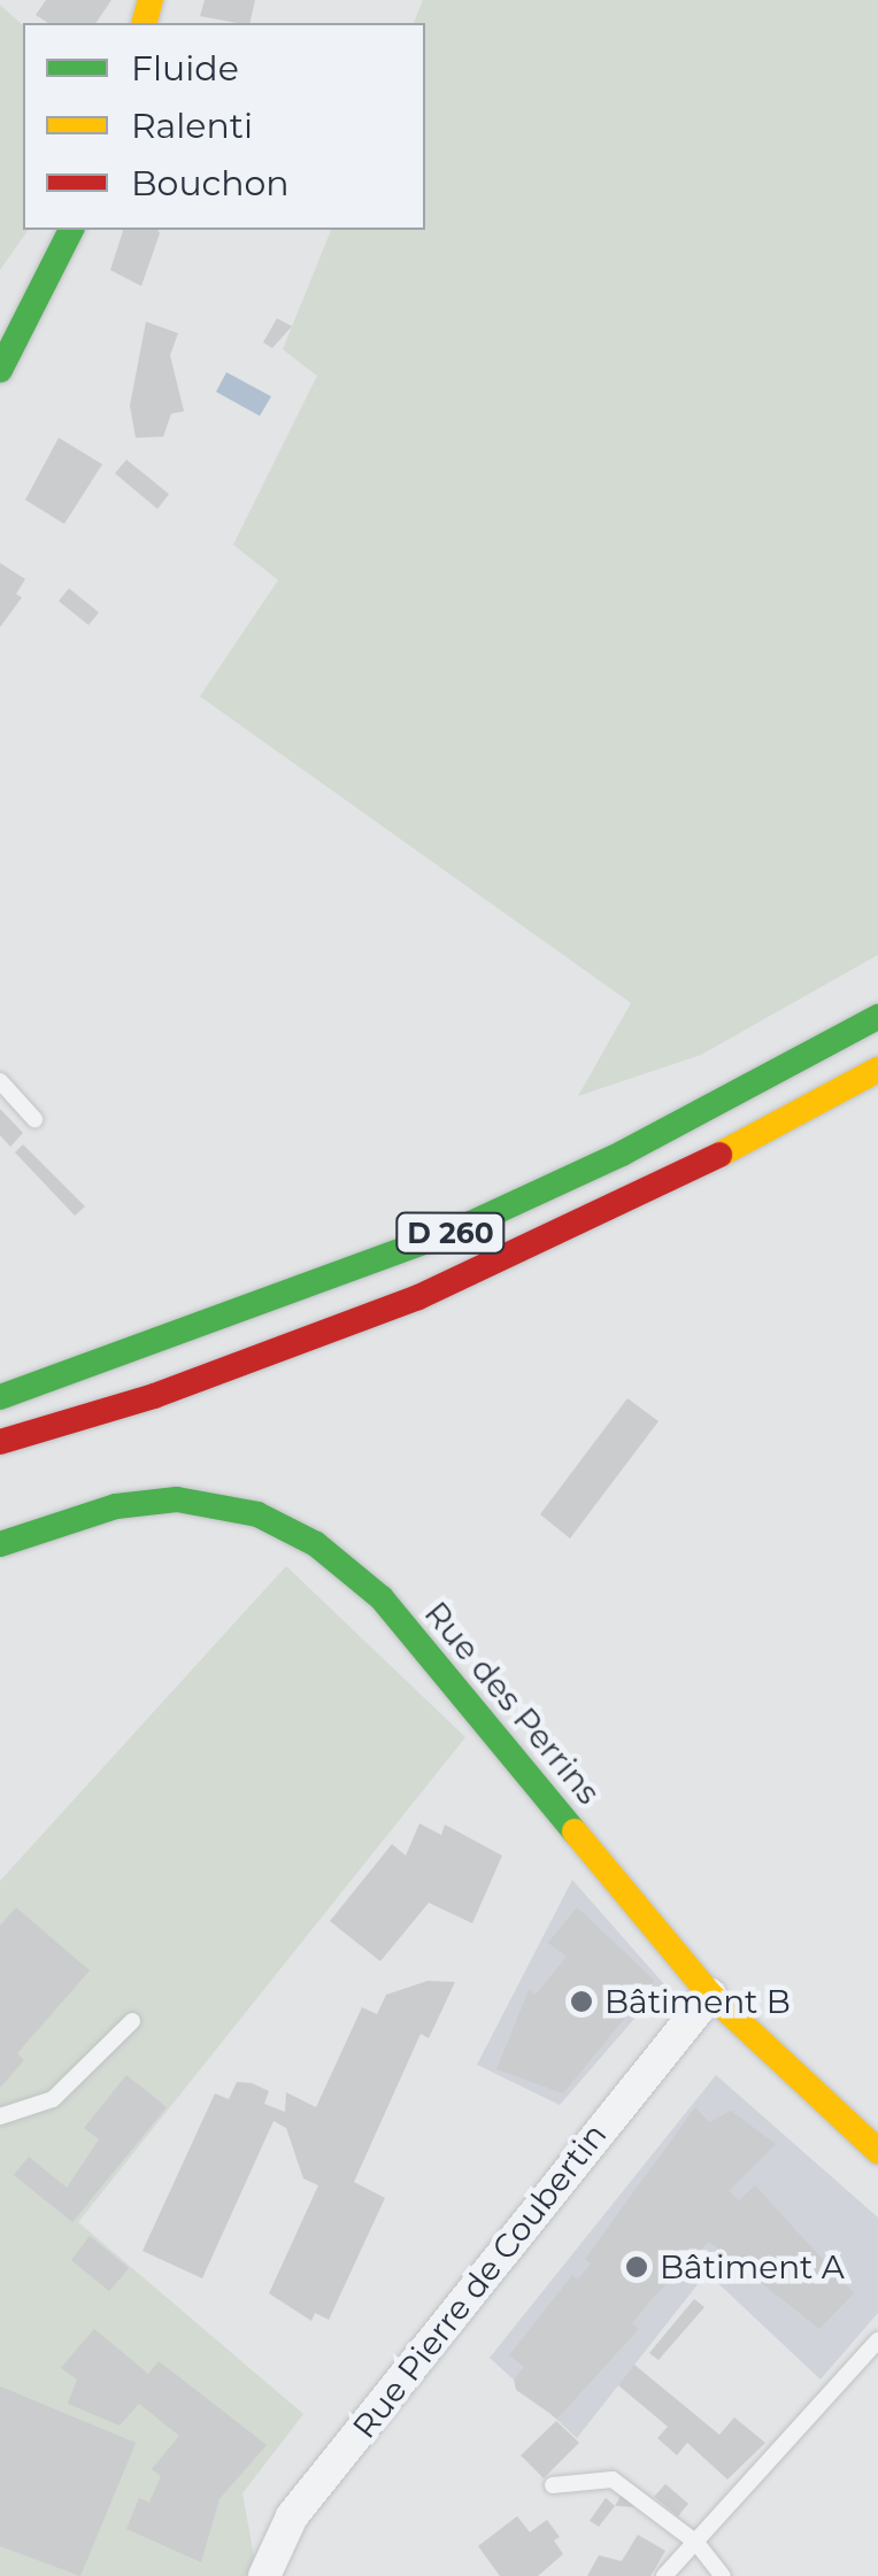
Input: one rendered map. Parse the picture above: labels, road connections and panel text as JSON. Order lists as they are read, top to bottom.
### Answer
{
  "streets": {
    "main road": ["D 260", "Rue des Perrins"],
    "street": ["Rue Pierre de Coubertin"]
  },
  "crossings": [
    ["Rue des Perrins", "Rue Pierre de Coubertin"]
  ],
  "places": ["Bâtiment B", "Bâtiment A"],
  "legend": ["Fluide", "Ralenti", "Bouchon"]
}
